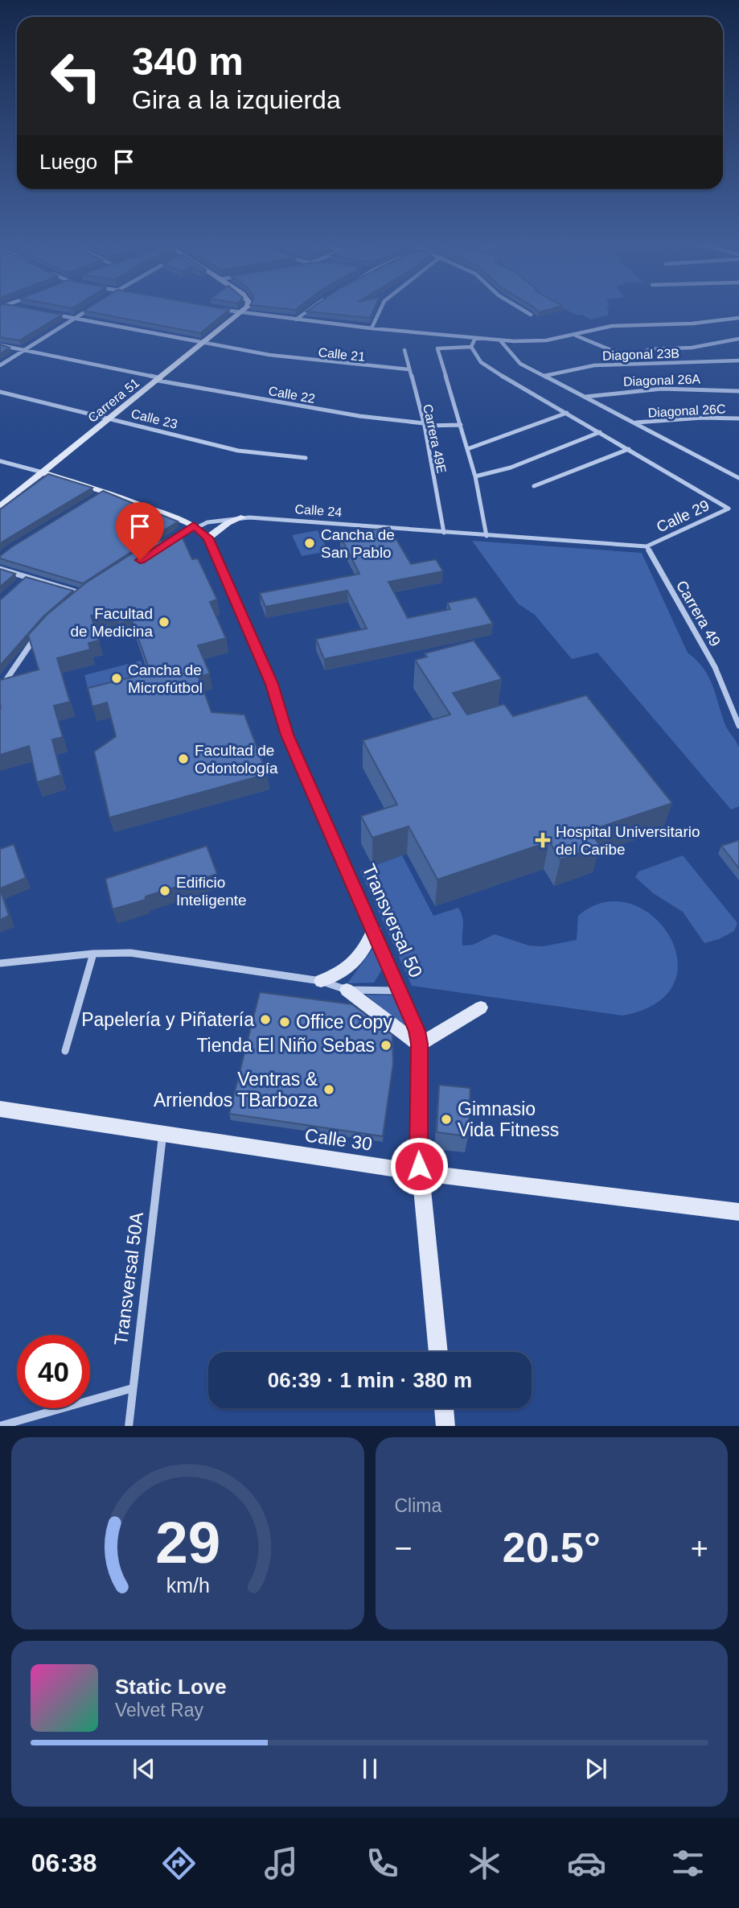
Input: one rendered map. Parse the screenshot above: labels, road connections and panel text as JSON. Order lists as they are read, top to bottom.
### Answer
{
  "streets": {
    "street": [
      "Calle 21",
      "Diagonal 23B",
      "Diagonal 26A",
      "Calle 22",
      "Carrera 51",
      "Diagonal 26C",
      "Calle 23",
      "Carrera 49E",
      "Calle 24",
      "Calle 29",
      "Carrera 49",
      "Transversal 50",
      "Calle 30",
      "Transversal 50A"
    ]
  },
  "crossings": [
    ["Calle 21", "Carrera 51"],
    ["Calle 21", "Carrera 49E"],
    ["Calle 22", "Carrera 51"],
    ["Calle 22", "Carrera 49E"],
    ["Carrera 51", "Calle 23"],
    ["Carrera 49E", "Calle 24"],
    ["Calle 24", "Calle 29"],
    ["Calle 24", "Carrera 49"],
    ["Calle 24", "Transversal 50"],
    ["Calle 29", "Carrera 49"],
    ["Transversal 50", "Calle 30"],
    ["Calle 30", "Transversal 50A"]
  ],
  "places": {
    "other": [
      "Cancha de San Pablo",
      "Facultad de Medicina",
      "Cancha de Microfútbol",
      "Facultad de Odontología",
      "Edificio Inteligente",
      "Papelería y Piñatería",
      "Office Copy",
      "Tienda El Niño Sebas",
      "Ventras & Arriendos TBarboza",
      "Gimnasio Vida Fitness"
    ],
    "health": ["Hospital Universitario del Caribe"]
  },
  "page": {
    "turn": ["340 m", "Gira a la izquierda"],
    "then": "Luego",
    "limit": "40",
    "trip": "06:39 · 1 min · 380 m",
    "tile": "Clima",
    "heat": ["−", "20.5°", "+"],
    "song": ["Static Love", "Velvet Ray"],
    "tabs": "06:38",
    "gauge": ["29", "km/h"]
  }
}
